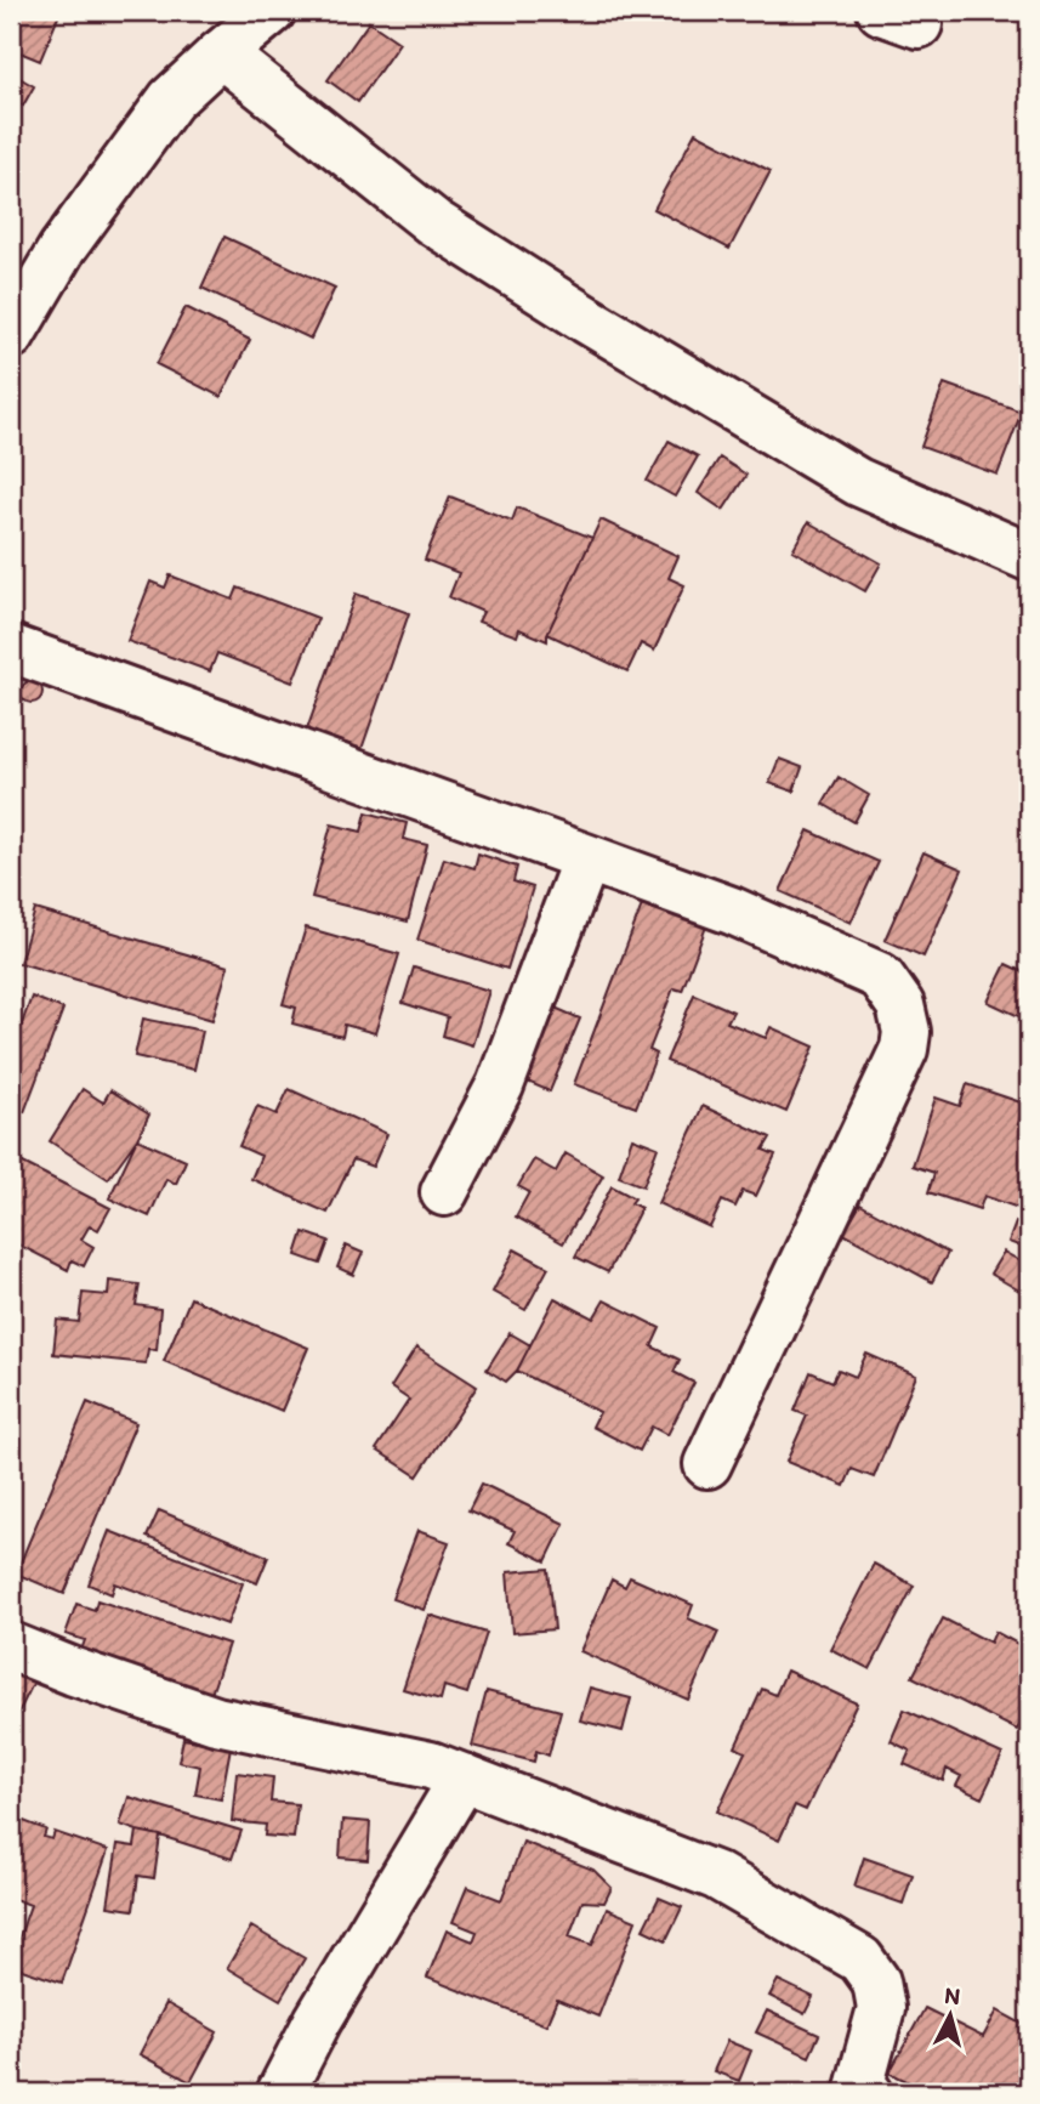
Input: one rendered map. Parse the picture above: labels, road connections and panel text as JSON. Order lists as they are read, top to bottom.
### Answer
{
  "north": "top"
}
